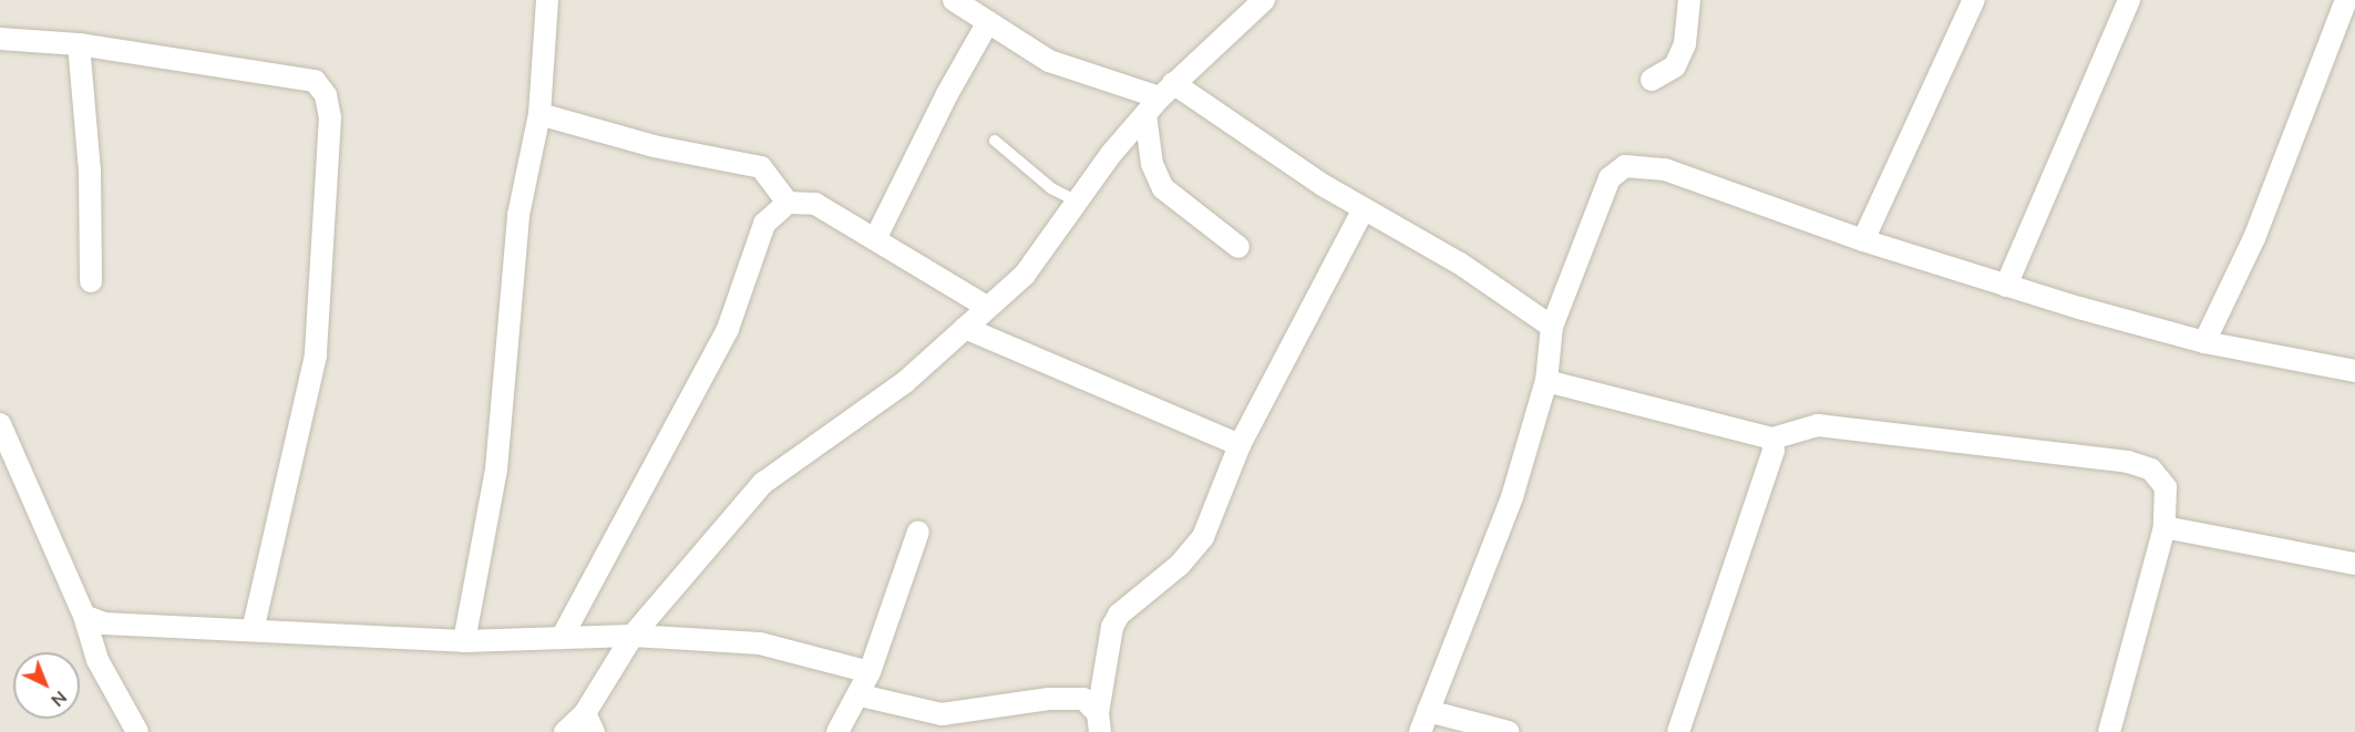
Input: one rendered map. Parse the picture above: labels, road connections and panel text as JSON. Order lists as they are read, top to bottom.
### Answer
{
  "north": "bottom right"
}
